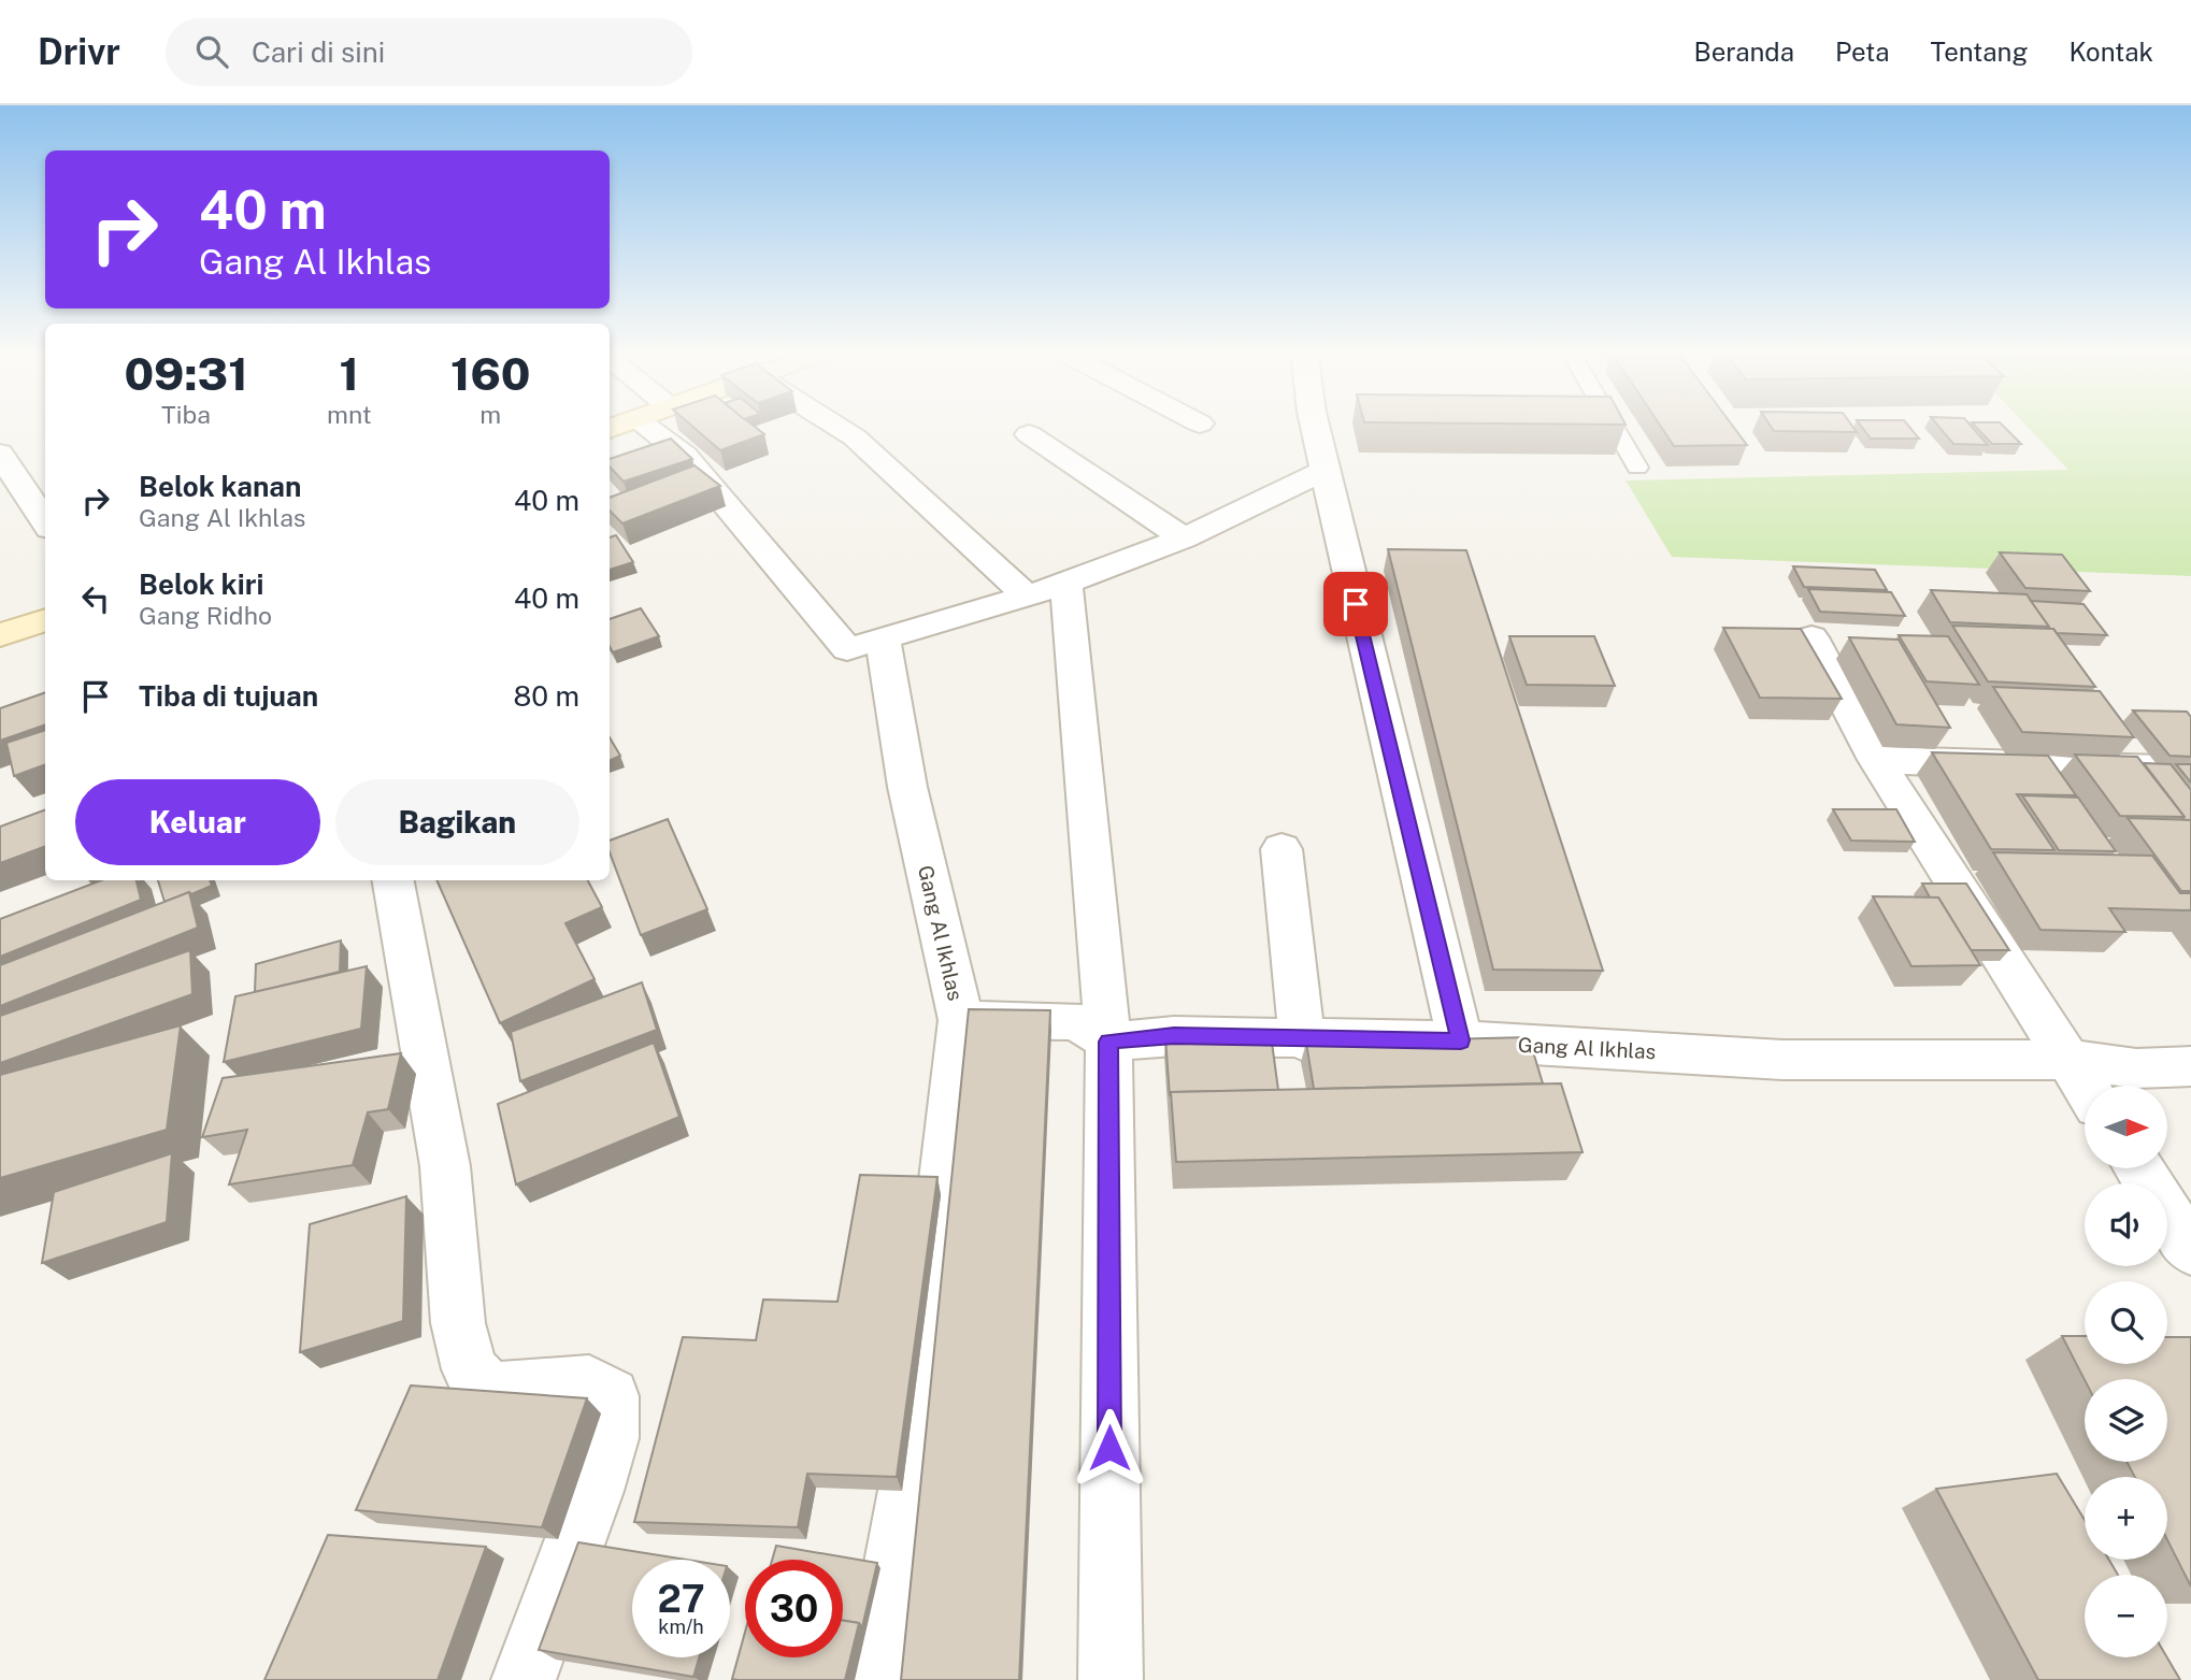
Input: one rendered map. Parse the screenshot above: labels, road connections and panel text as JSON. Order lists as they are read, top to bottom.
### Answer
{
  "streets": {
    "street": ["Gang Al Ikhlas"]
  },
  "north": "right",
  "page": {
    "header": "Drivr",
    "search": "Cari di sini",
    "nav": [
      "Beranda",
      "Peta",
      "Tentang",
      "Kontak"
    ],
    "turn": ["40 m", "Gang Al Ikhlas"],
    "eta": [
      "09:31",
      "Tiba",
      "1",
      "mnt",
      "160",
      "m"
    ],
    "list": [
      {
        "name": "Belok kanan",
        "note": "Gang Al Ikhlas",
        "value": "40 m"
      },
      {
        "name": "Belok kiri",
        "note": "Gang Ridho",
        "value": "40 m"
      },
      {
        "name": "Tiba di tujuan",
        "value": "80 m"
      }
    ],
    "buttons": ["Keluar", "Bagikan"],
    "map_buttons": ["+", "−"],
    "speed": "27 km/h",
    "limit": "30"
  }
}
